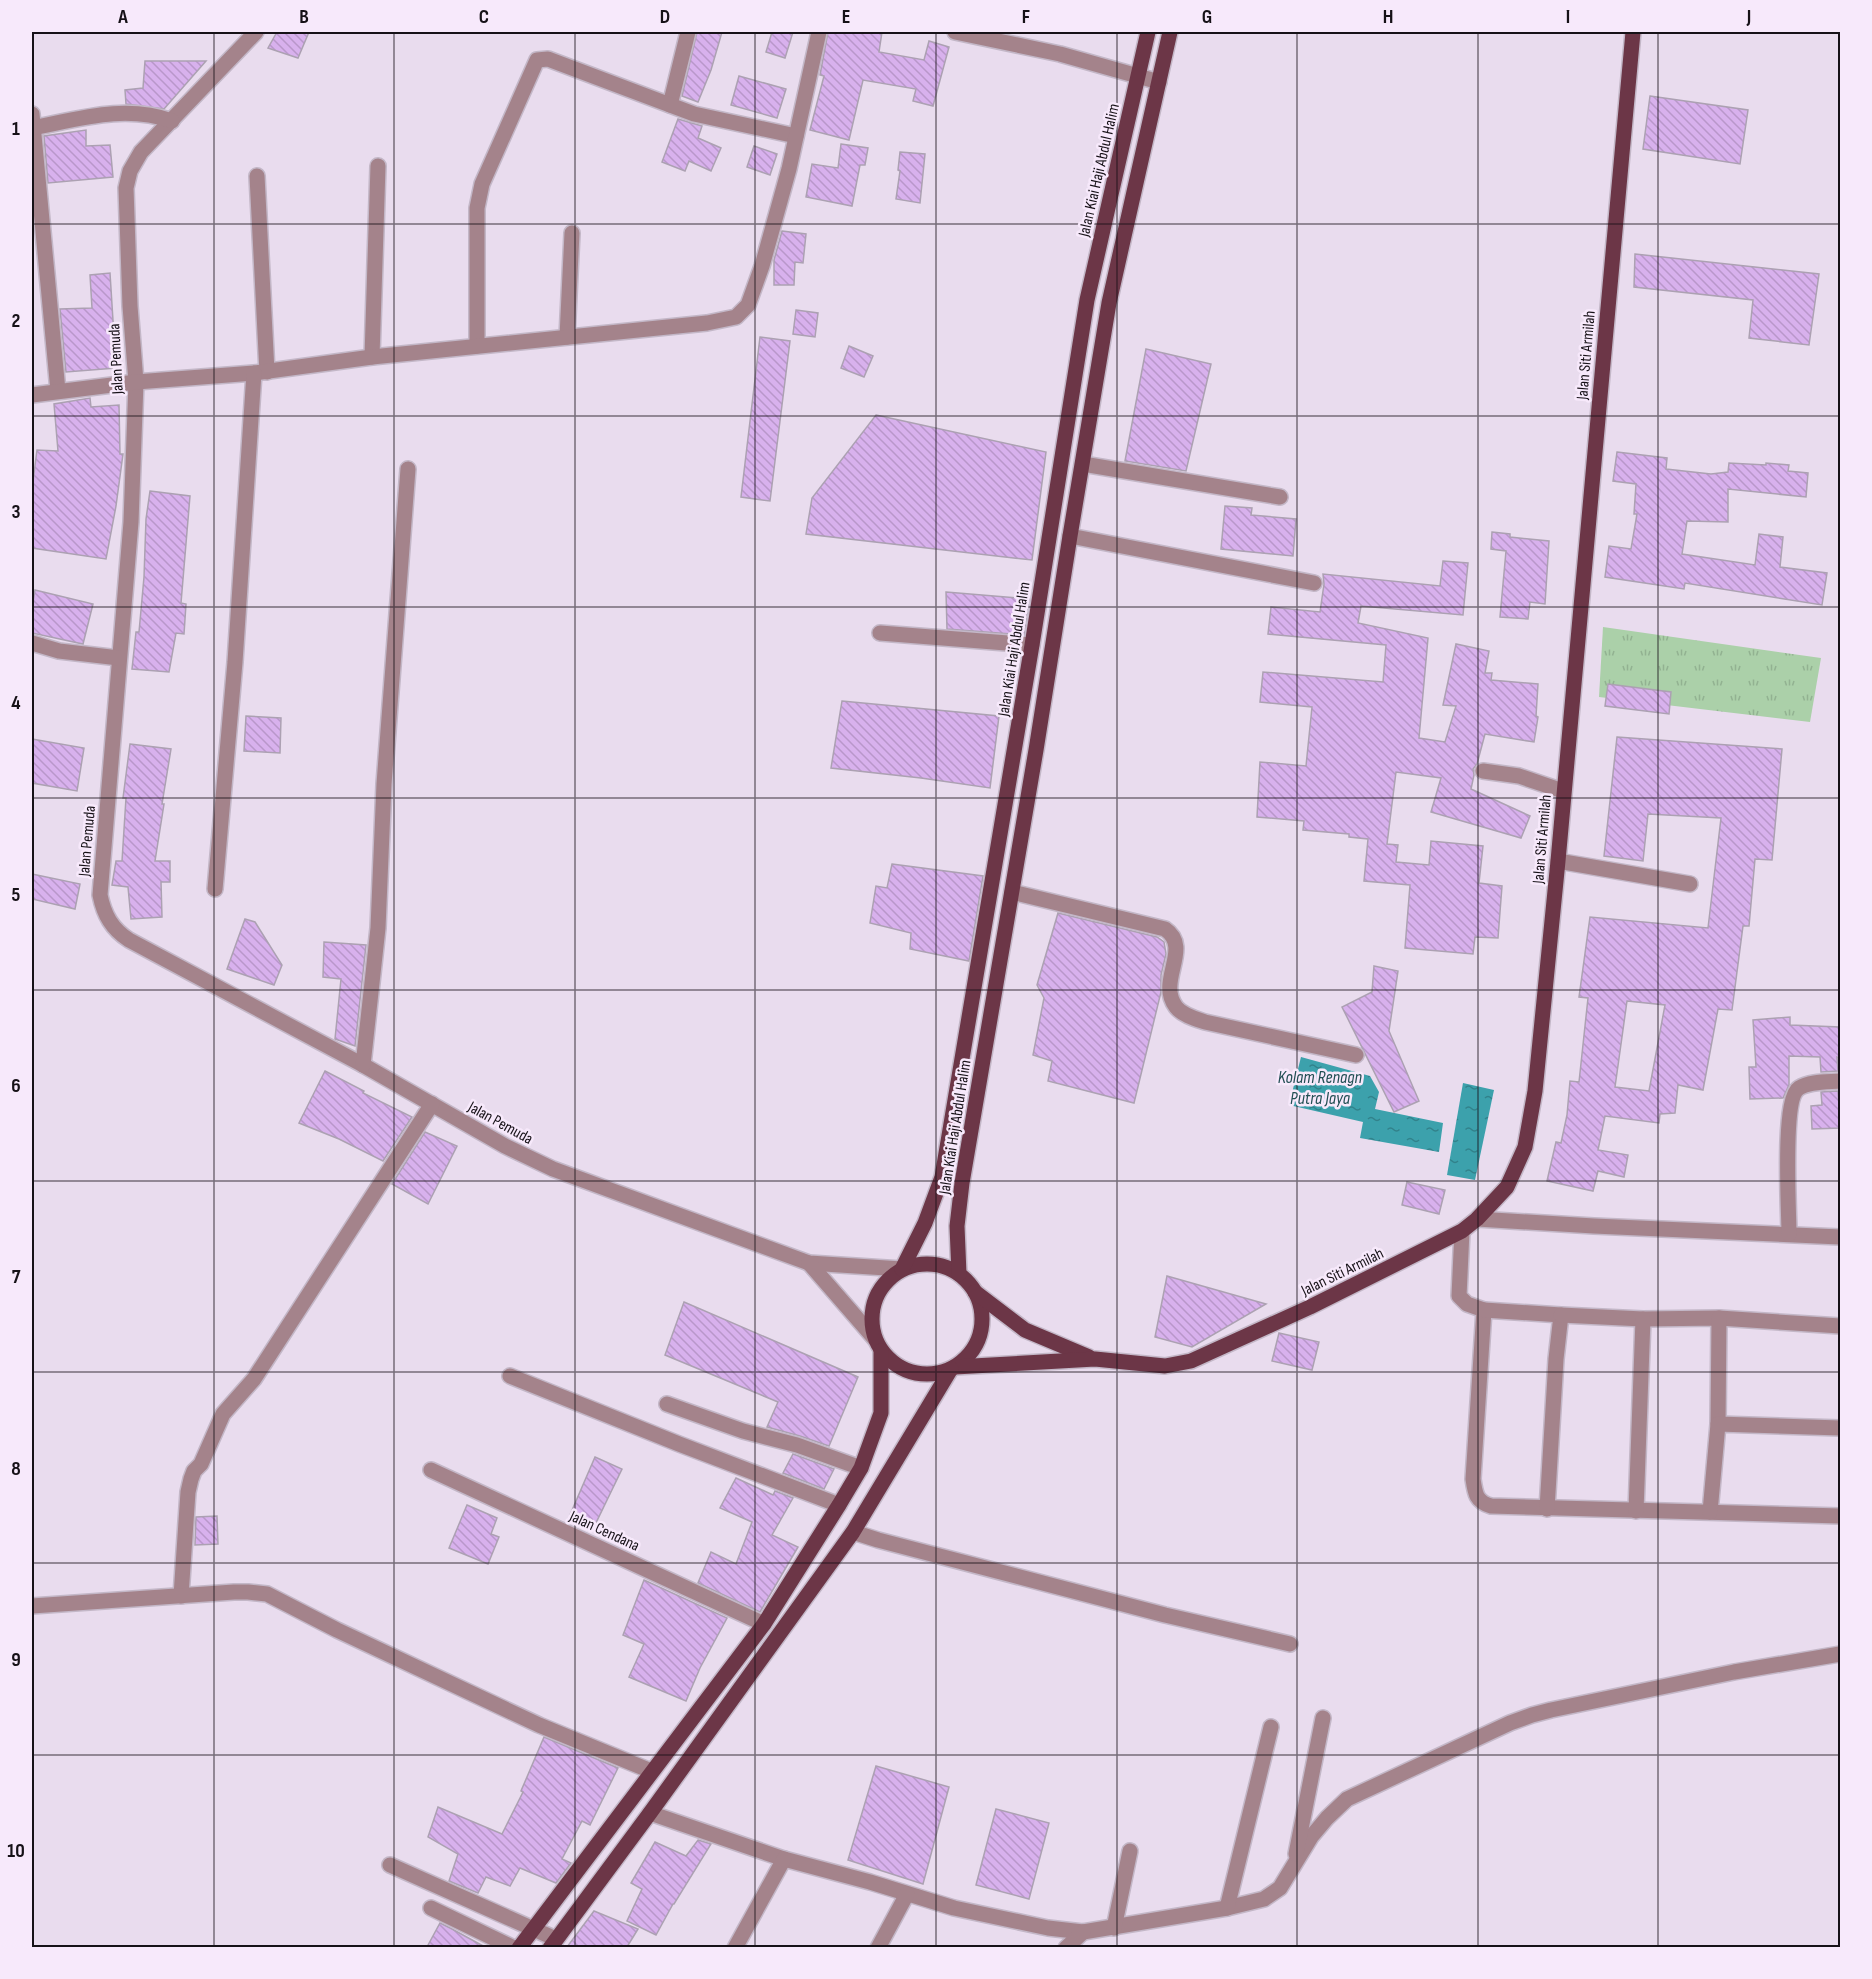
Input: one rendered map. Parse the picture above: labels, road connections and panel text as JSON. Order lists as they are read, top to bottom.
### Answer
{
  "streets": {
    "main road": ["Jalan Kiai Haji Abdul Halim", "Jalan Siti Armilah"],
    "street": ["Jalan Pemuda", "Jalan Cendana"]
  },
  "water": ["Kolam Renagn Putra Jaya"],
  "grid": {
    "columns": [
      "A",
      "B",
      "C",
      "D",
      "E",
      "F",
      "G",
      "H",
      "I",
      "J"
    ],
    "rows": [
      "1",
      "2",
      "3",
      "4",
      "5",
      "6",
      "7",
      "8",
      "9",
      "10"
    ]
  }
}
